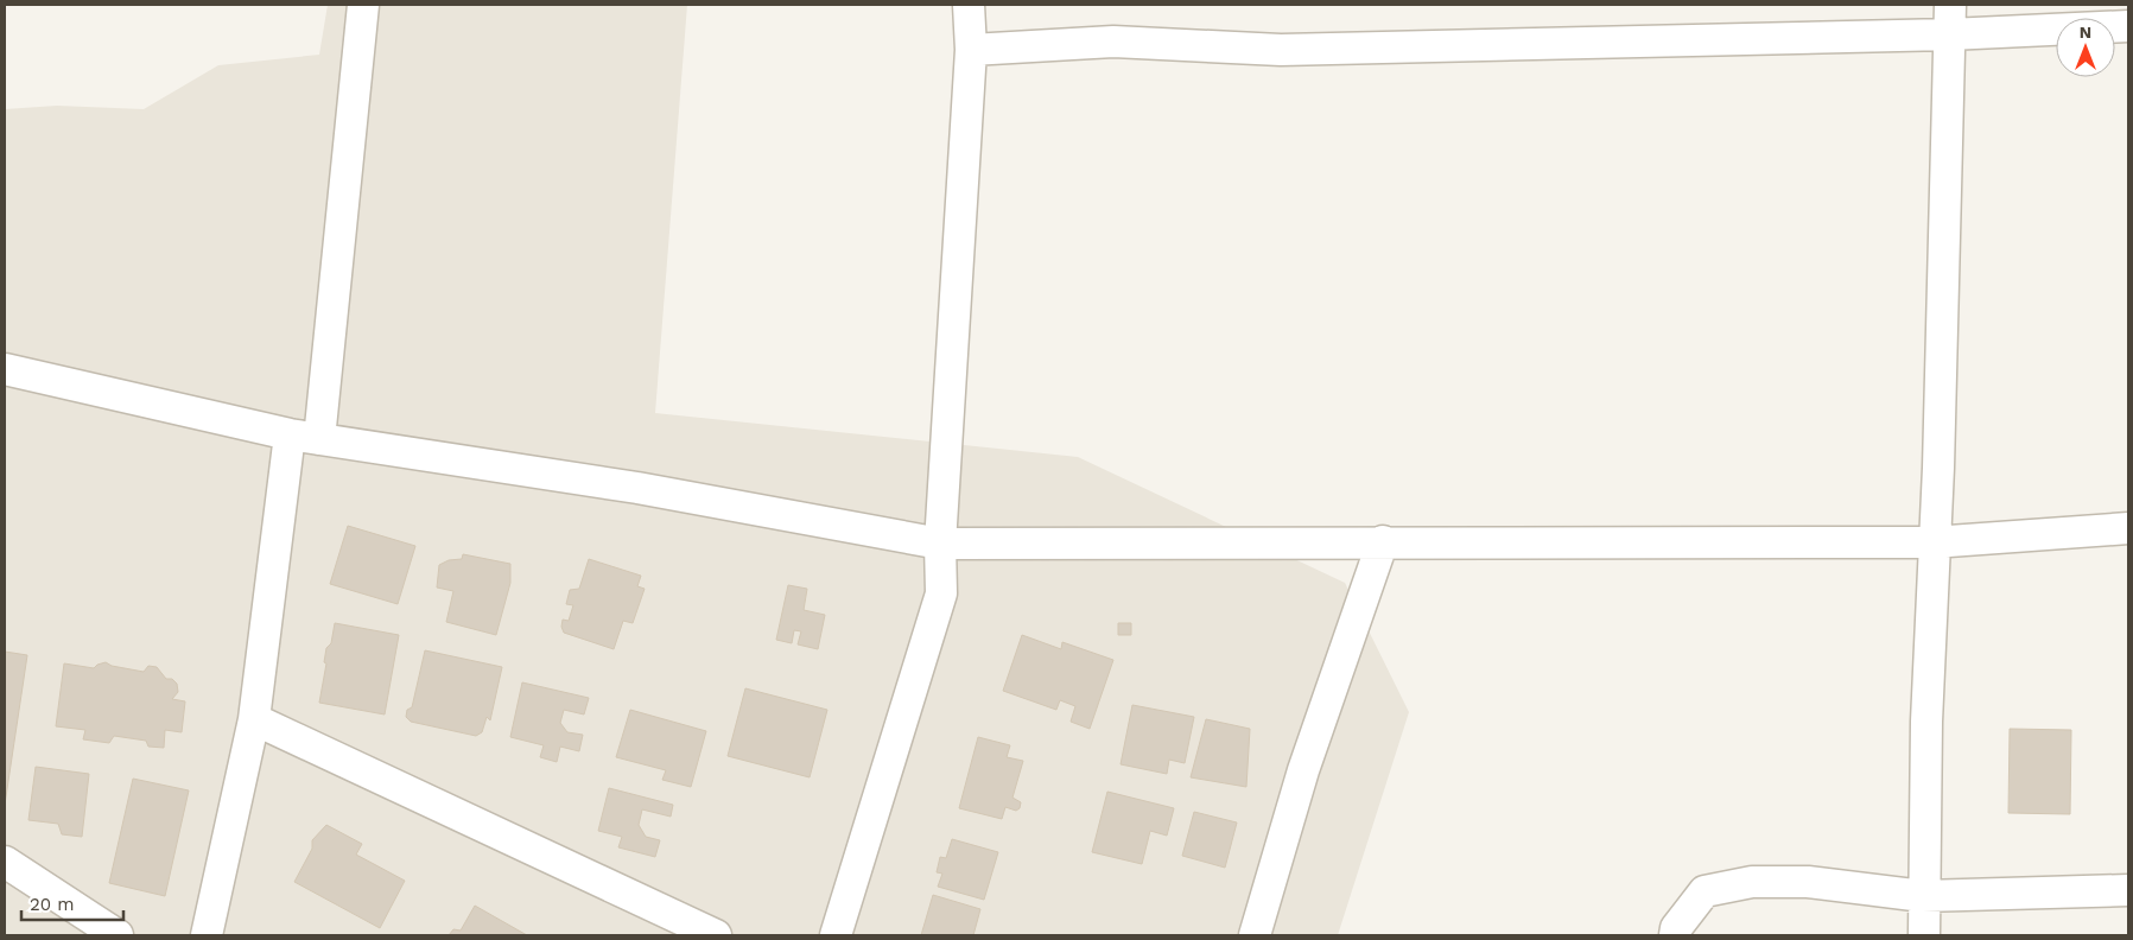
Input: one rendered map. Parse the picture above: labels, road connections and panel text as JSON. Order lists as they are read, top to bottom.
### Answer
{
  "scale_bar": "20 m",
  "north": "top"
}
